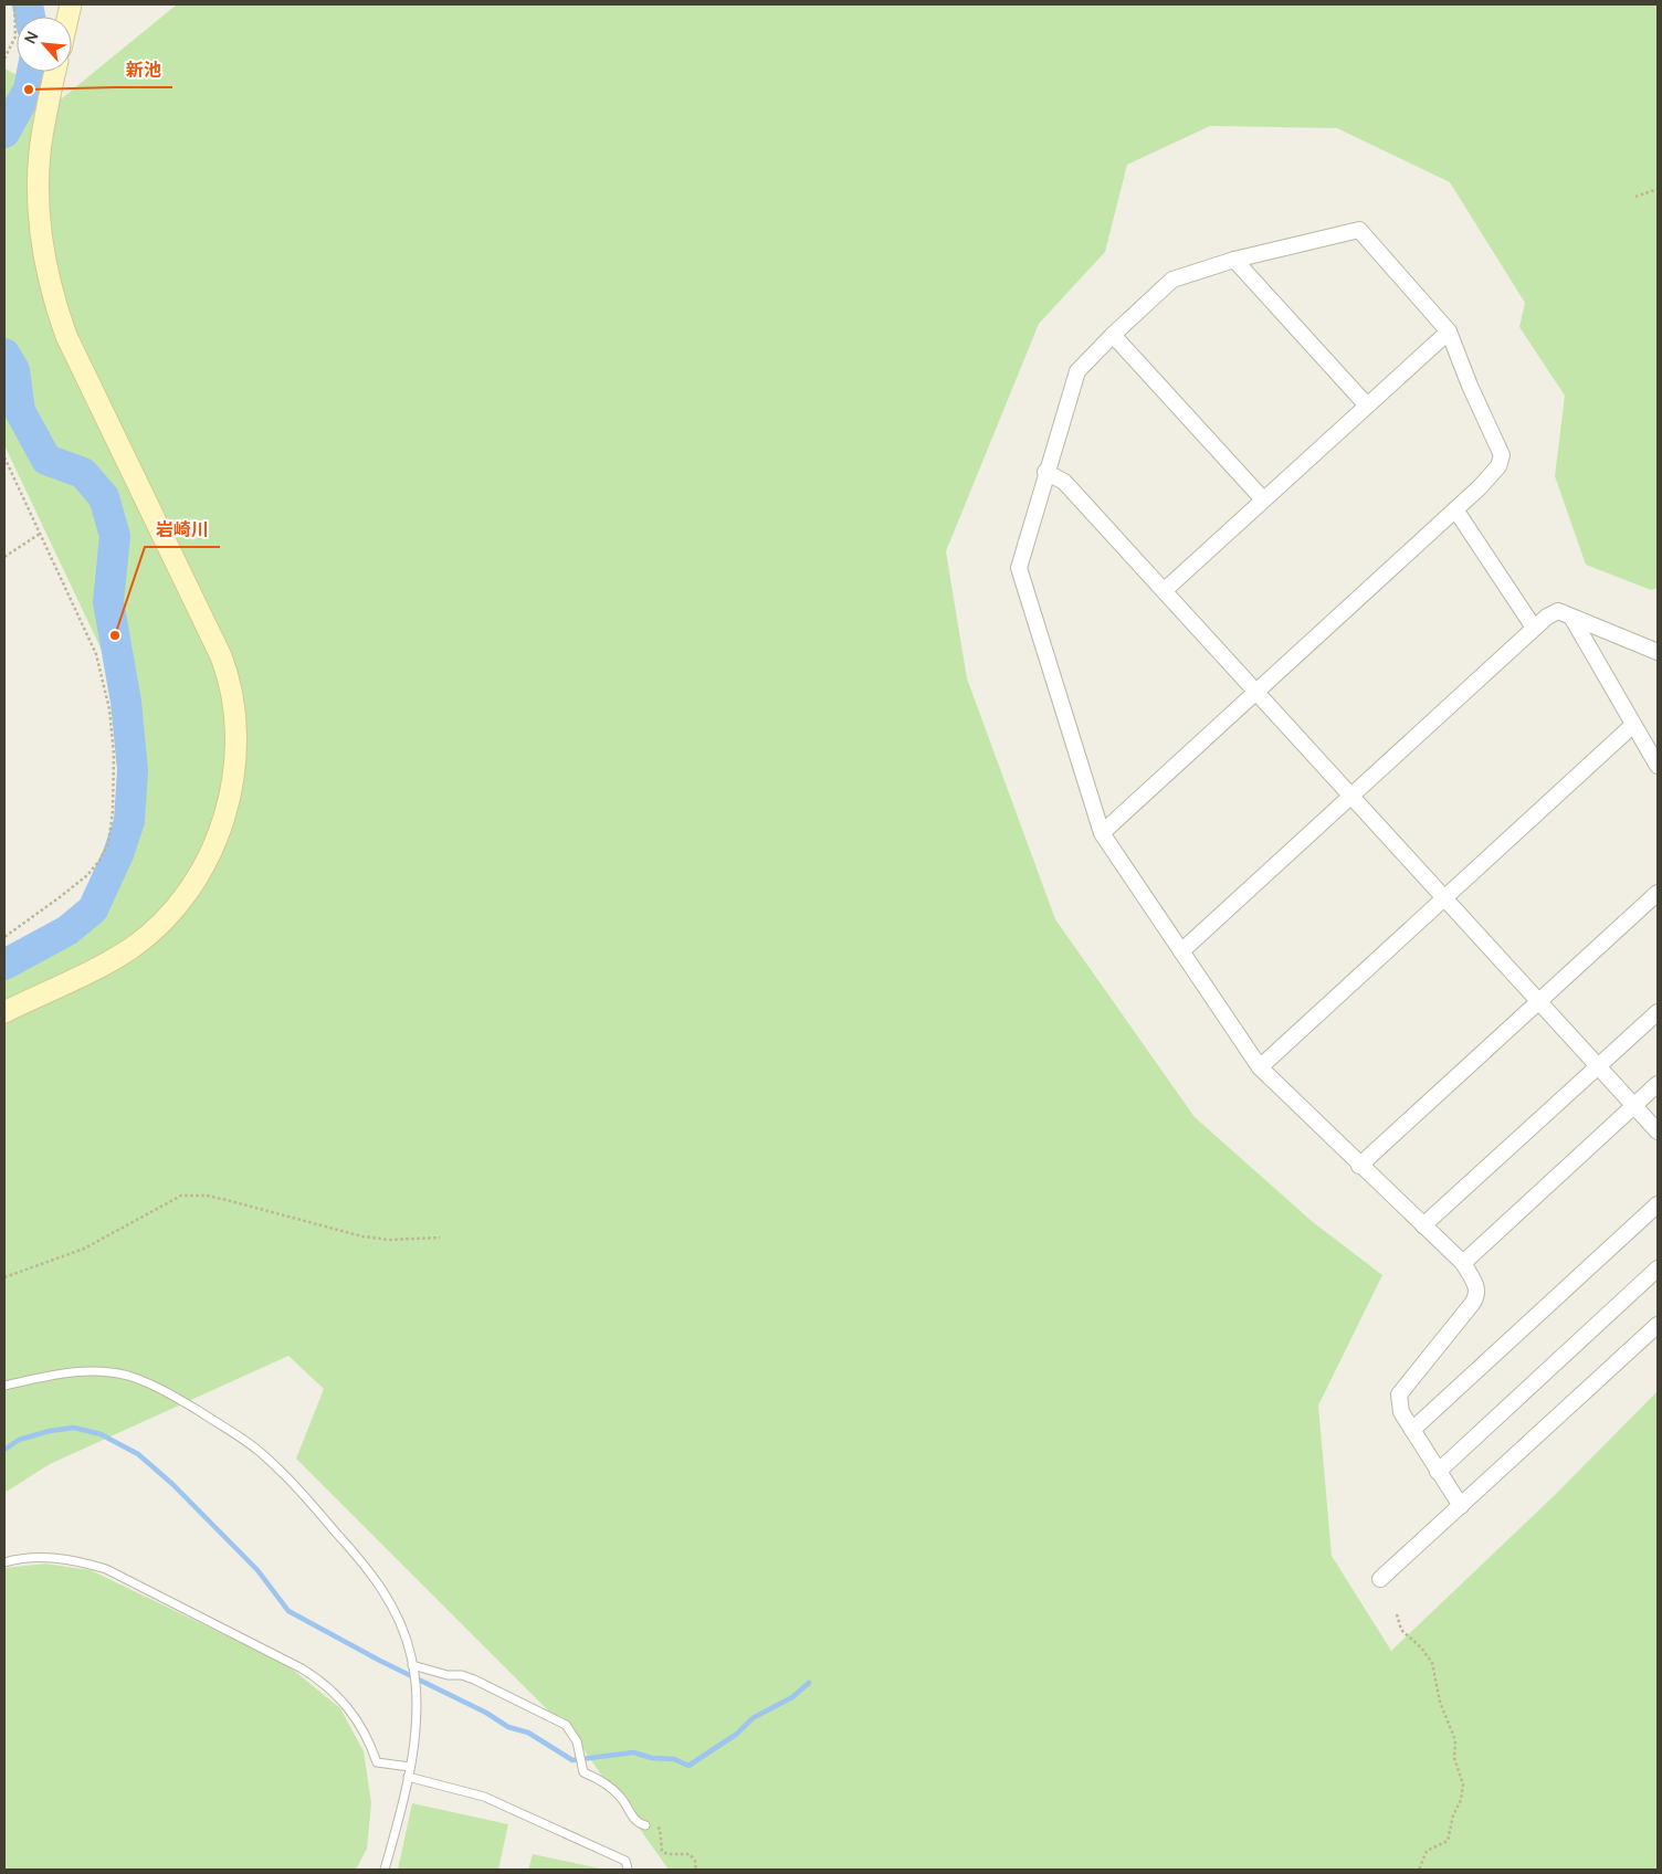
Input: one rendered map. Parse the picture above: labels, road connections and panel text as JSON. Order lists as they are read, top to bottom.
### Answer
{
  "places": ["新池", "岩崎川"],
  "north": "top left"
}
